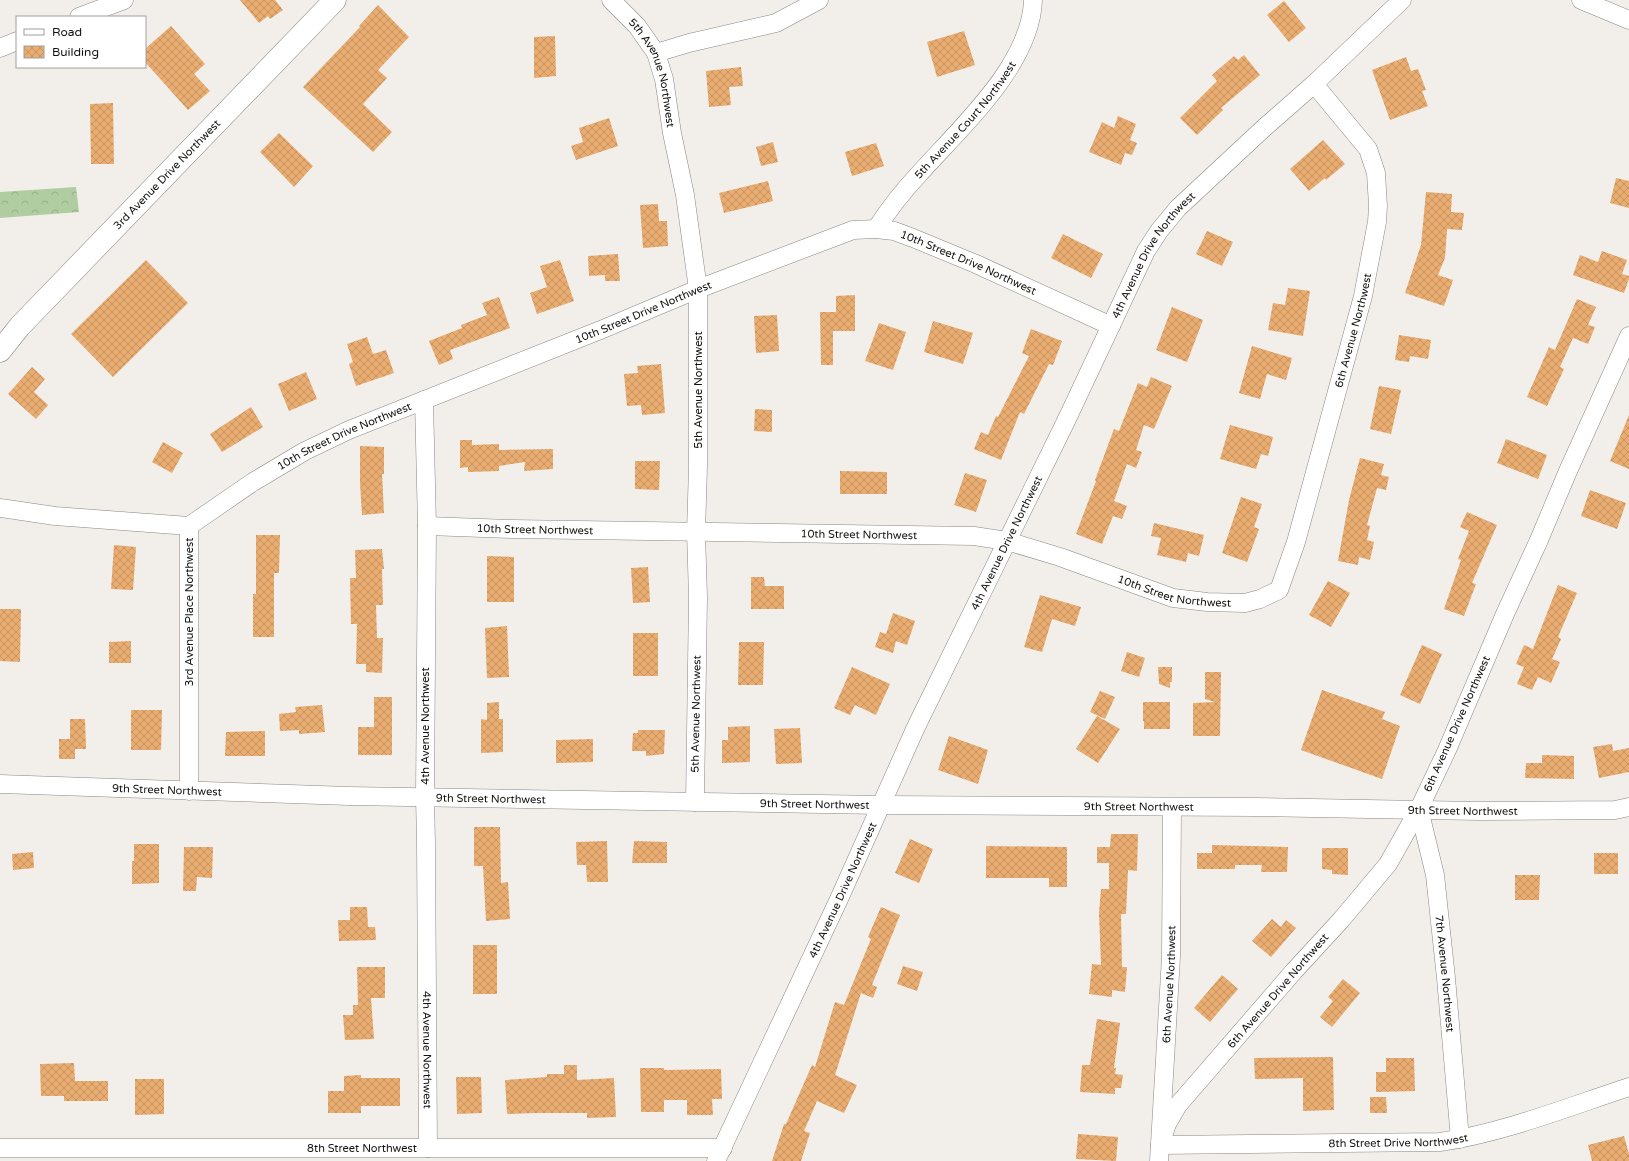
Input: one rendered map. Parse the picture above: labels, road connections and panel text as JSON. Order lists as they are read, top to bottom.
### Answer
{
  "streets": {
    "main road": ["3rd Avenue Drive Northwest"],
    "street": [
      "5th Avenue Northwest",
      "5th Avenue Court Northwest",
      "4th Avenue Drive Northwest",
      "10th Street Drive Northwest",
      "6th Avenue Northwest",
      "10th Street Northwest",
      "3rd Avenue Place Northwest",
      "6th Avenue Drive Northwest",
      "4th Avenue Northwest",
      "9th Street Northwest",
      "7th Avenue Northwest",
      "8th Street Drive Northwest",
      "8th Street Northwest"
    ]
  },
  "crossings": [
    ["5th Avenue Northwest", "10th Street Drive Northwest"],
    ["5th Avenue Northwest", "10th Street Northwest"],
    ["5th Avenue Northwest", "9th Street Northwest"],
    ["5th Avenue Court Northwest", "10th Street Drive Northwest"],
    ["4th Avenue Drive Northwest", "10th Street Drive Northwest"],
    ["4th Avenue Drive Northwest", "6th Avenue Northwest"],
    ["4th Avenue Drive Northwest", "10th Street Northwest"],
    ["4th Avenue Drive Northwest", "9th Street Northwest"],
    ["4th Avenue Drive Northwest", "8th Street Northwest"],
    ["10th Street Drive Northwest", "3rd Avenue Place Northwest"],
    ["10th Street Drive Northwest", "4th Avenue Northwest"],
    ["6th Avenue Northwest", "10th Street Northwest"],
    ["6th Avenue Northwest", "6th Avenue Drive Northwest"],
    ["6th Avenue Northwest", "9th Street Northwest"],
    ["6th Avenue Northwest", "8th Street Drive Northwest"],
    ["10th Street Northwest", "4th Avenue Northwest"],
    ["3rd Avenue Place Northwest", "9th Street Northwest"],
    ["6th Avenue Drive Northwest", "9th Street Northwest"],
    ["6th Avenue Drive Northwest", "7th Avenue Northwest"],
    ["6th Avenue Drive Northwest", "8th Street Drive Northwest"],
    ["4th Avenue Northwest", "9th Street Northwest"],
    ["4th Avenue Northwest", "8th Street Northwest"],
    ["9th Street Northwest", "7th Avenue Northwest"],
    ["7th Avenue Northwest", "8th Street Drive Northwest"]
  ],
  "legend": ["Road", "Building"]
}
